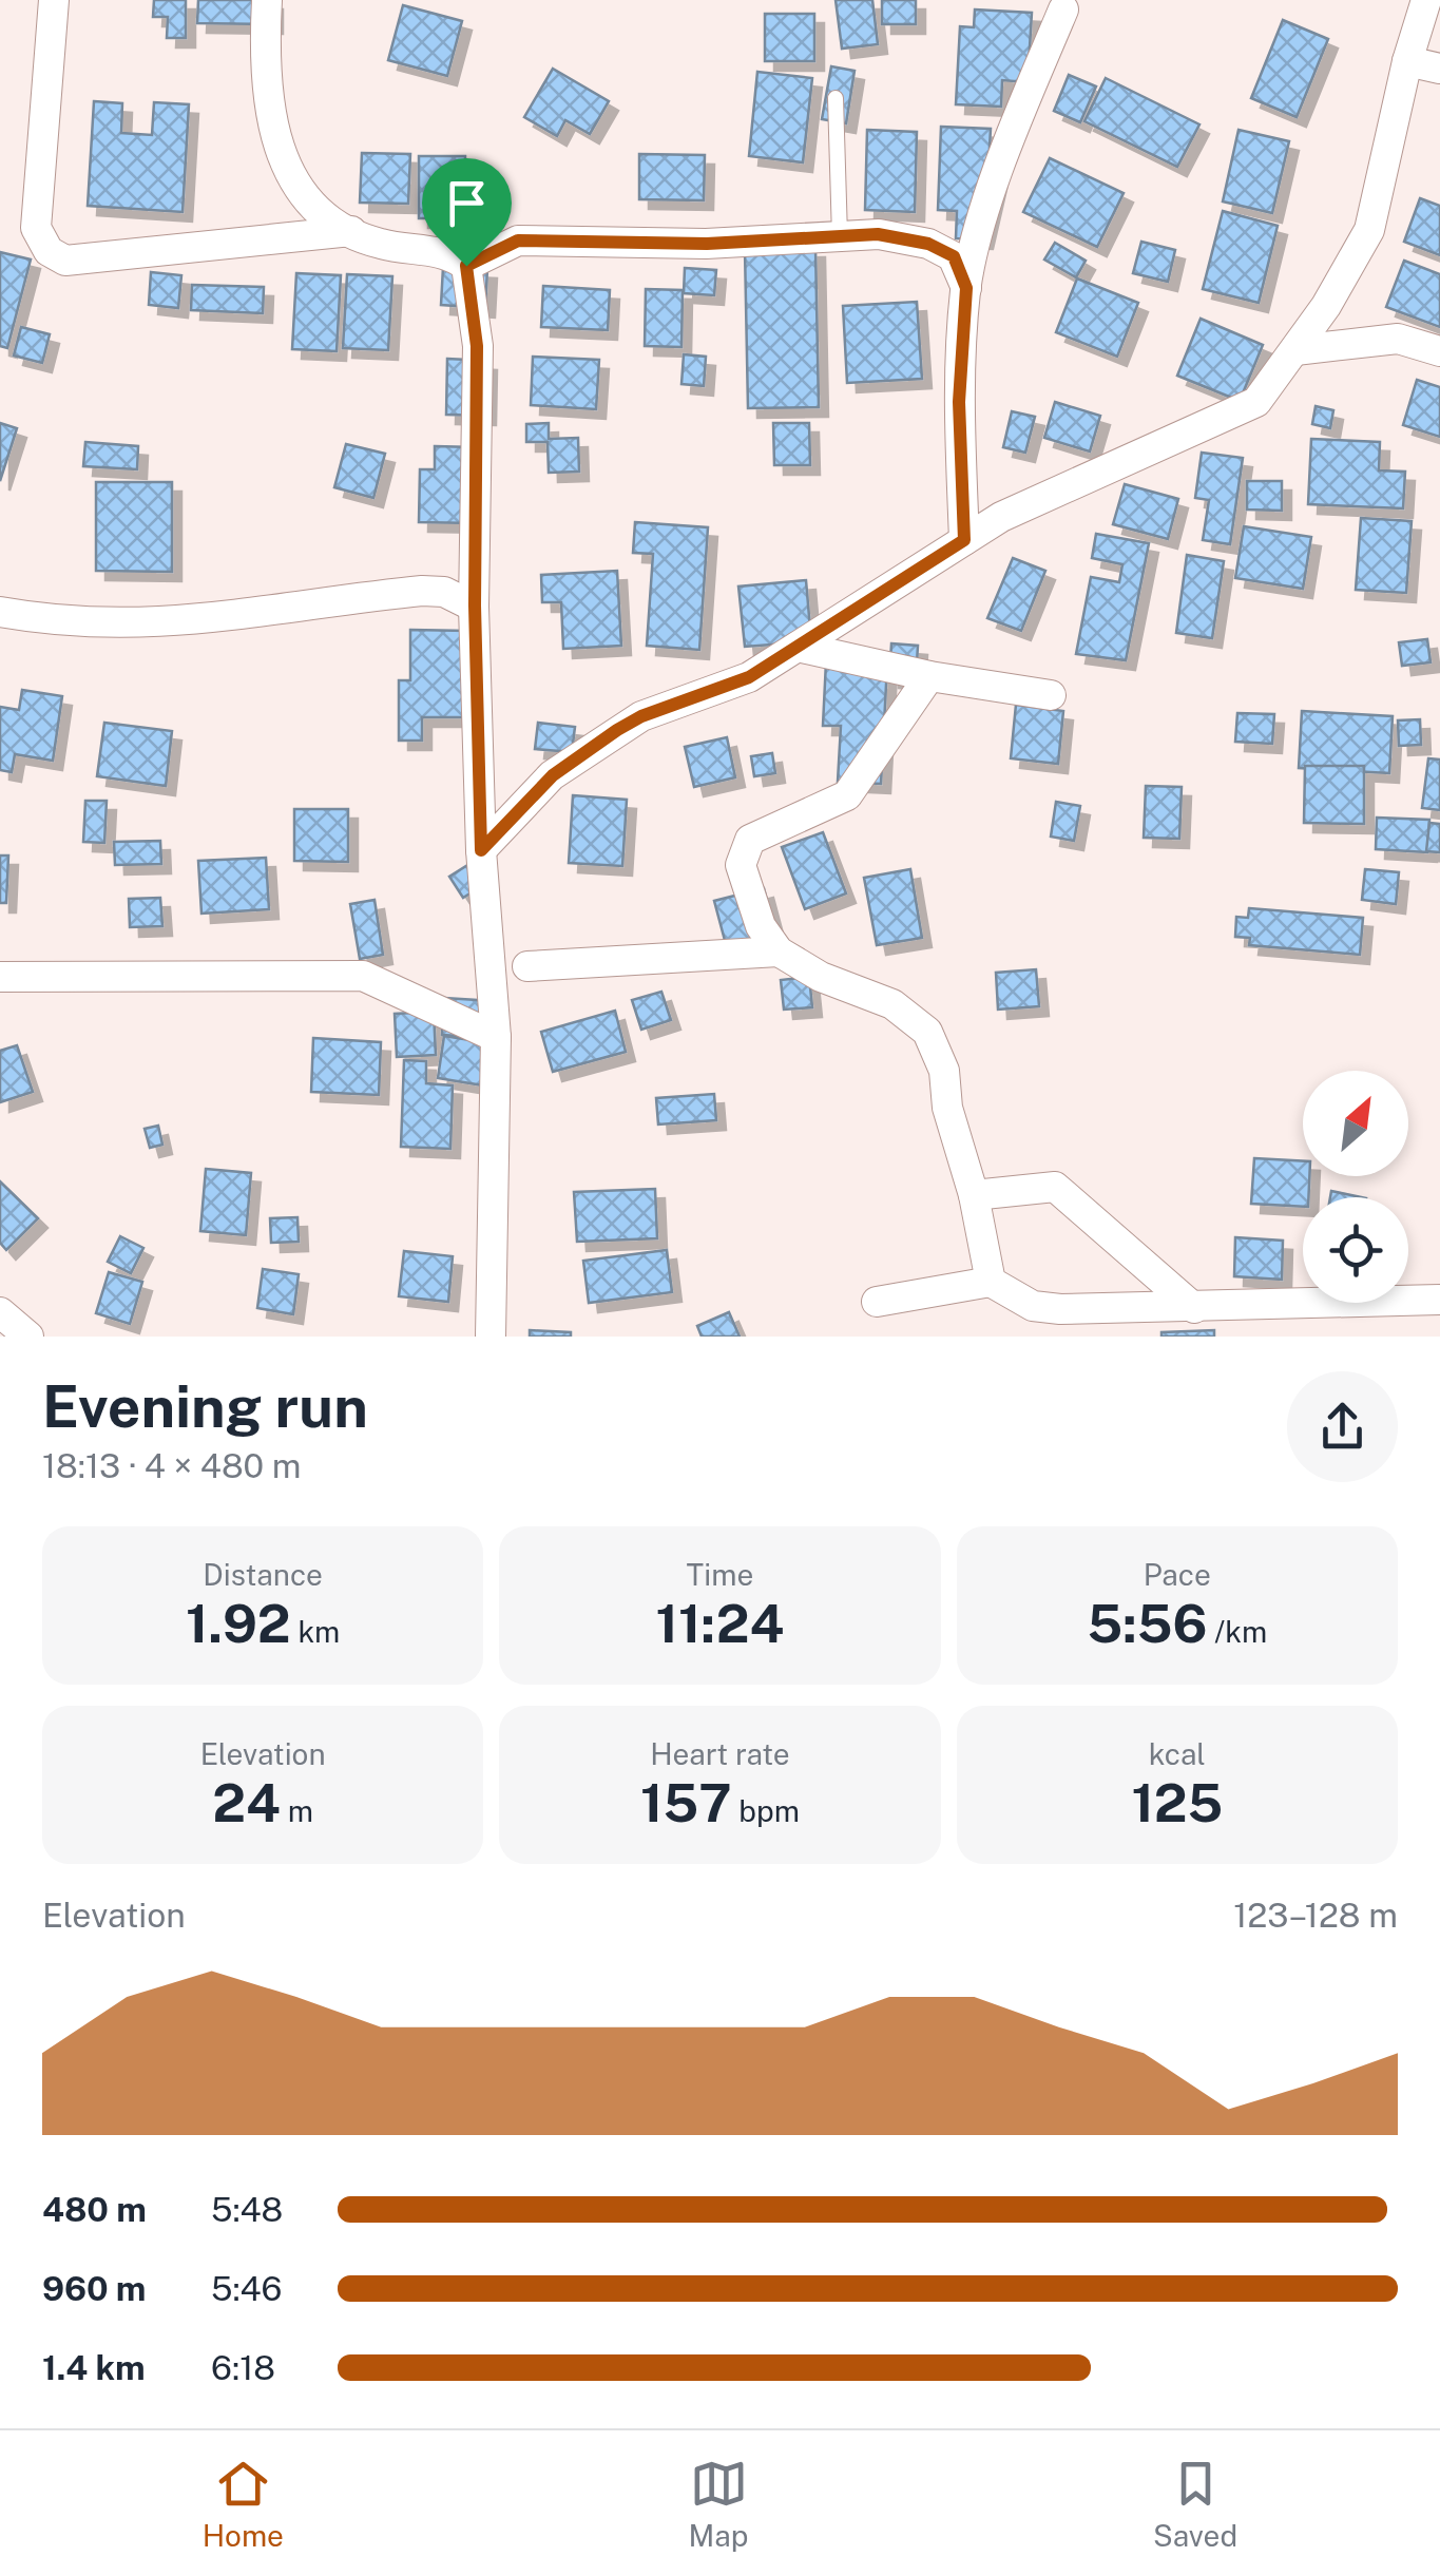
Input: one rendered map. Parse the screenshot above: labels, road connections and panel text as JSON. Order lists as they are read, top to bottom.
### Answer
{
  "north": "top right",
  "page": {
    "heading": ["Evening run", "18:13 · 4 × 480 m"],
    "stats": [
      ["Distance", "1.92 km"],
      ["Time", "11:24"],
      ["Pace", "5:56 /km"],
      ["Elevation", "24 m"],
      ["Heart rate", "157 bpm"],
      ["kcal", "125"]
    ],
    "chart": ["Elevation", "123–128 m"],
    "list": [
      {
        "name": "480 m",
        "note": "5:48"
      },
      {
        "name": "960 m",
        "note": "5:46"
      },
      {
        "name": "1.4 km",
        "note": "6:18"
      }
    ],
    "tabs": ["Home", "Map", "Saved"]
  }
}
